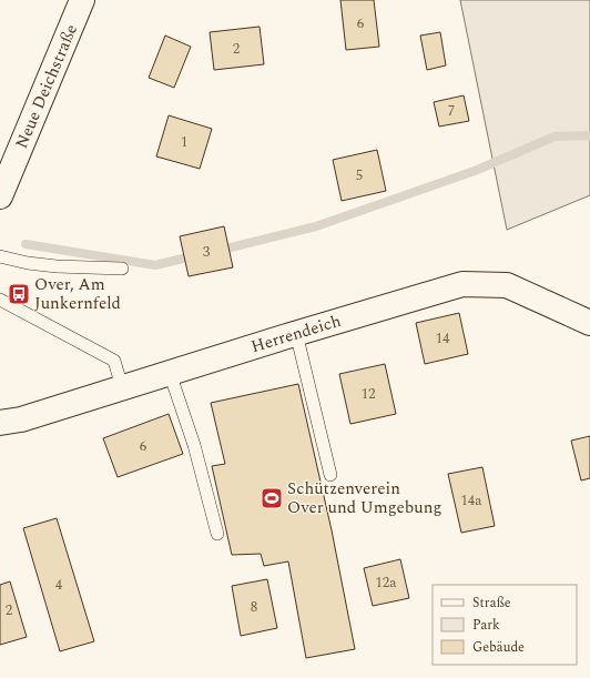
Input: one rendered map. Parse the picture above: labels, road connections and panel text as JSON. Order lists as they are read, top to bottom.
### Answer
{
  "streets": {
    "street": ["Neue Deichstraße", "Herrendeich"]
  },
  "places": {
    "bus stop": ["Over, Am Junkernfeld"],
    "sports": ["Schützenverein Over und Umgebung"]
  },
  "house_numbers": [
    "6",
    "2",
    "7",
    "1",
    "5",
    "3",
    "14",
    "12",
    "6",
    "14a",
    "12a",
    "4",
    "8",
    "2"
  ],
  "legend": ["Straße", "Park", "Gebäude"]
}
